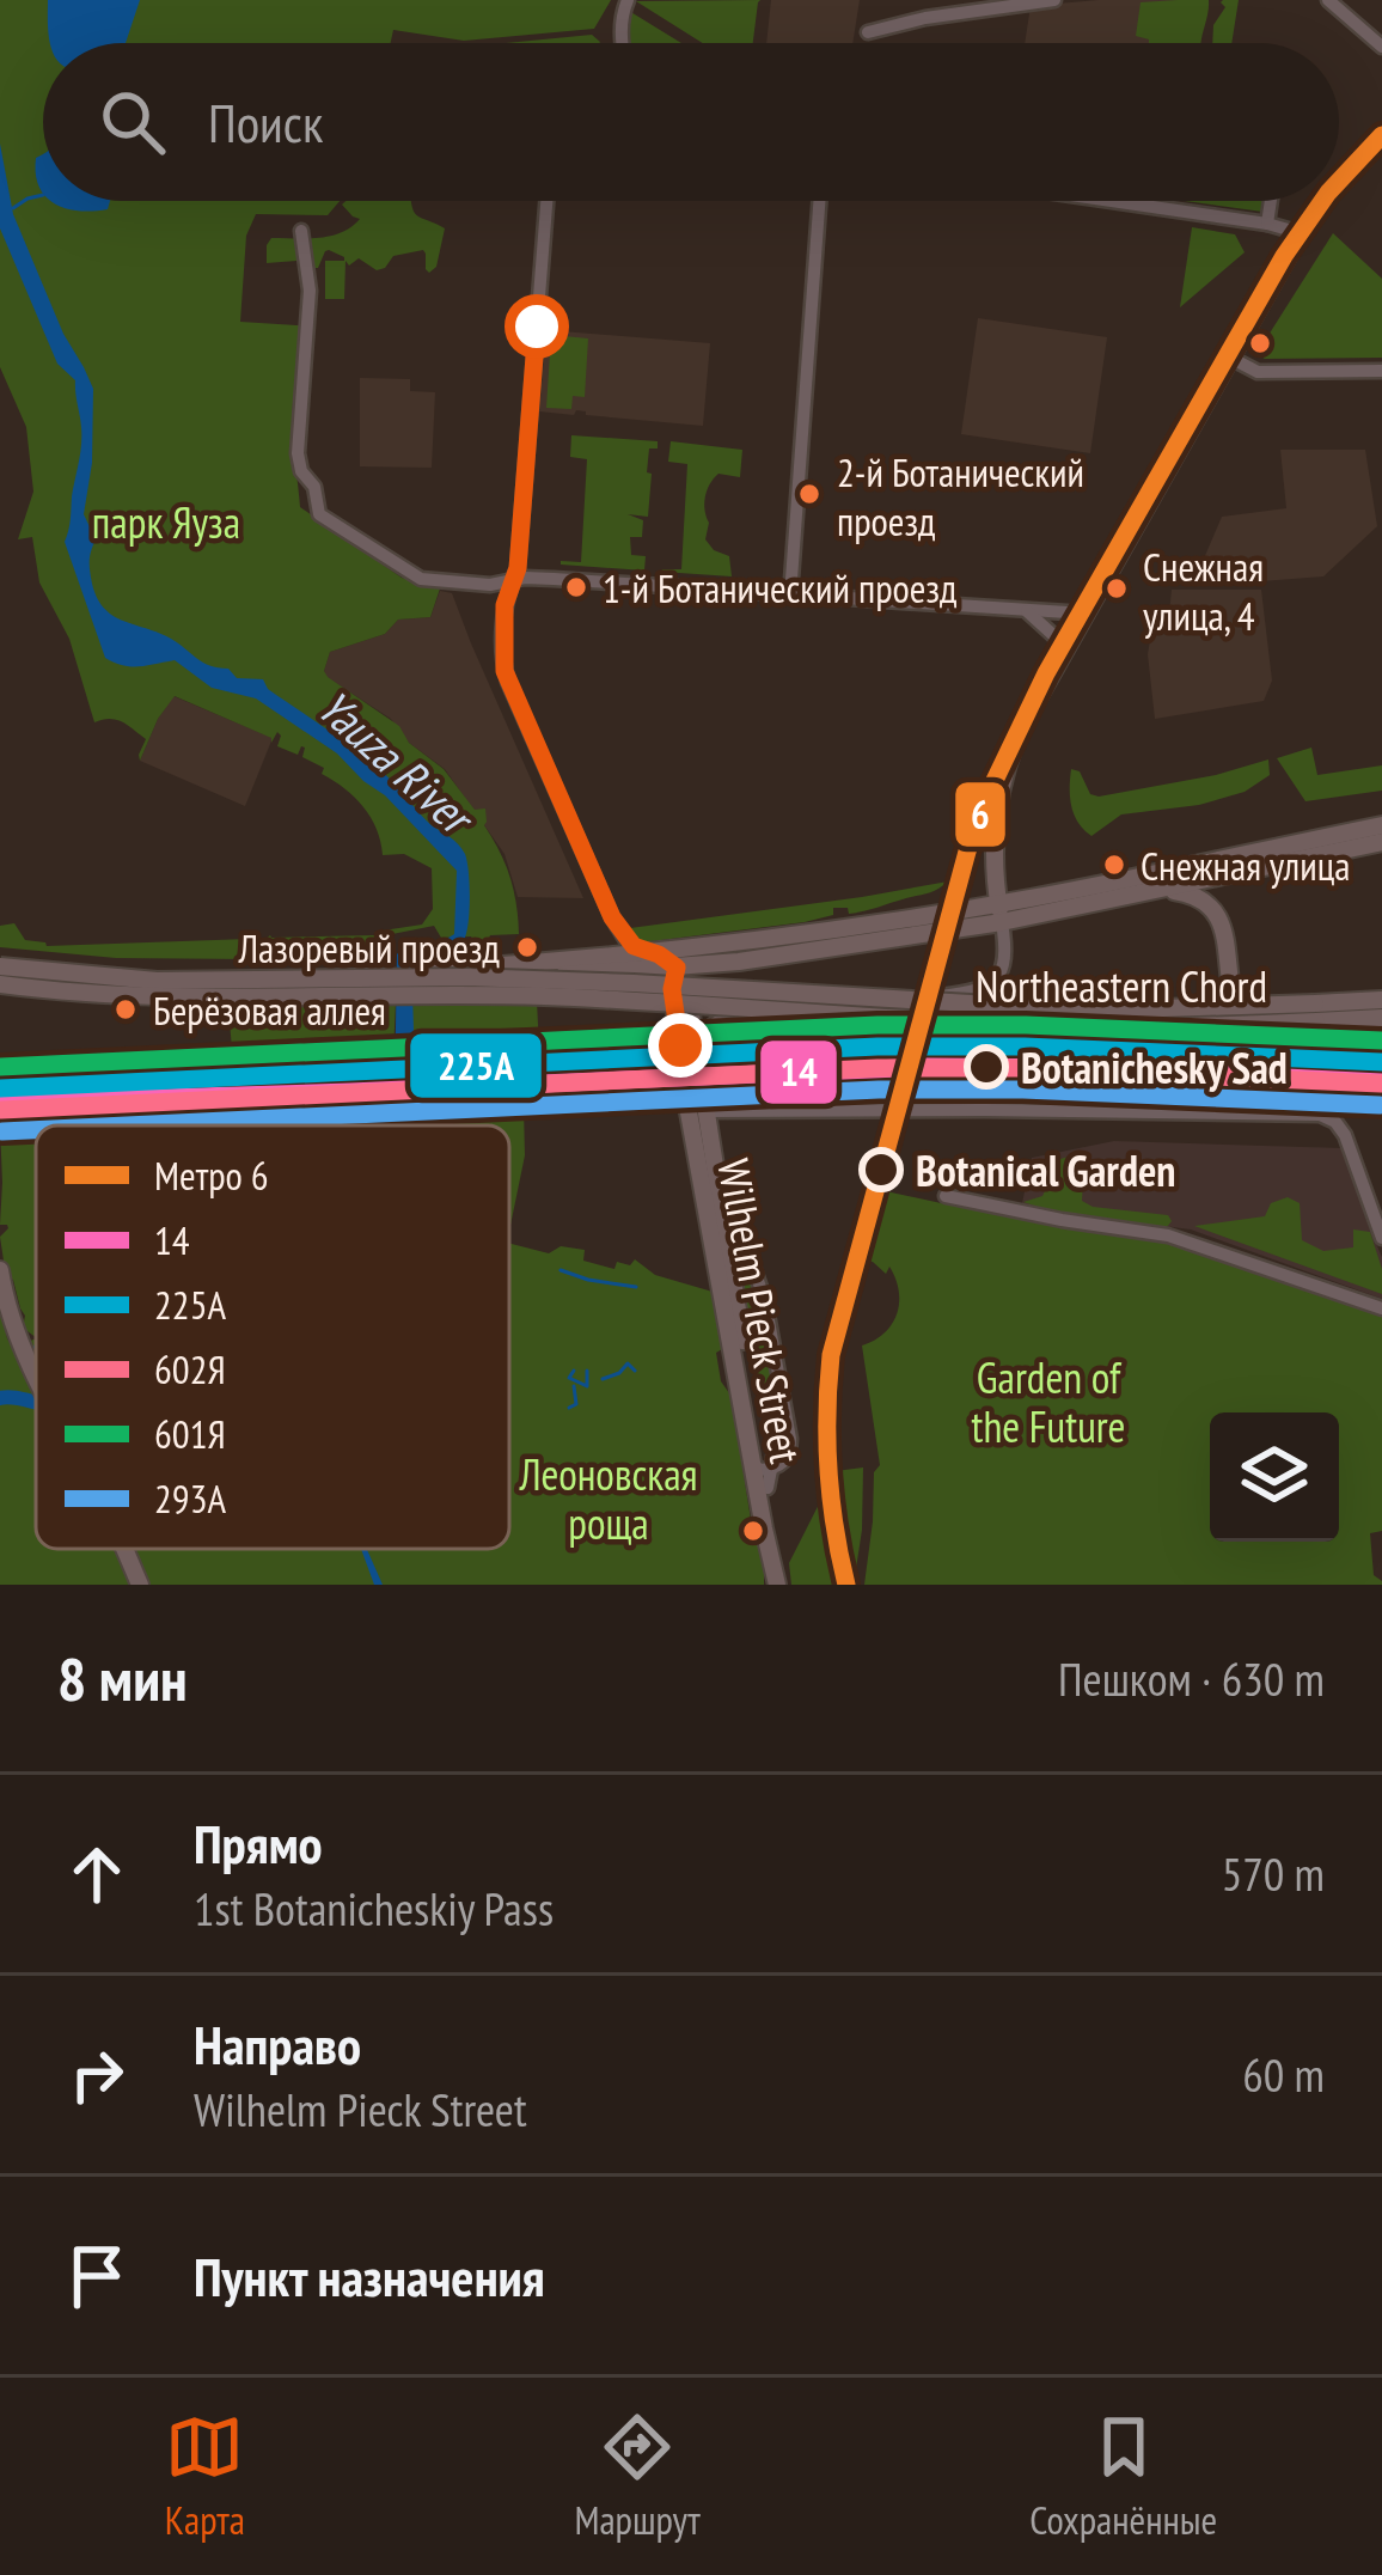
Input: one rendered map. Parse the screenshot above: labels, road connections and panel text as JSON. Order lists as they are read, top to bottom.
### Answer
{
  "streets": {
    "main road": ["Northeastern Chord", "Wilhelm Pieck Street"]
  },
  "water": ["Yauza River"],
  "parks": ["парк Яуза", "Garden of the Future", "Леоновская роща"],
  "places": [
    "2-й Ботанический проезд",
    "1-й Ботанический проезд",
    "Снежная улица, 4",
    "Снежная улица",
    "Лазоревый проезд",
    "Берёзовая аллея",
    "Botanichesky Sad",
    "Botanical Garden"
  ],
  "lines": [
    "metro line 6",
    "transit line 601Я",
    "transit line 225А",
    "transit line 14",
    "transit line 602Я",
    "transit line 293А"
  ],
  "legend": [
    "Метро 6",
    "14",
    "225А",
    "602Я",
    "601Я",
    "293А"
  ],
  "page": {
    "search": "Поиск",
    "heading": ["8 мин", "Пешком · 630 m"],
    "list": [
      ["Прямо", "1st Botanicheskiy Pass", "570 m"],
      ["Направо", "Wilhelm Pieck Street", "60 m"],
      "Пункт назначения"
    ],
    "nav": ["Карта", "Маршрут", "Сохранённые"]
  }
}
